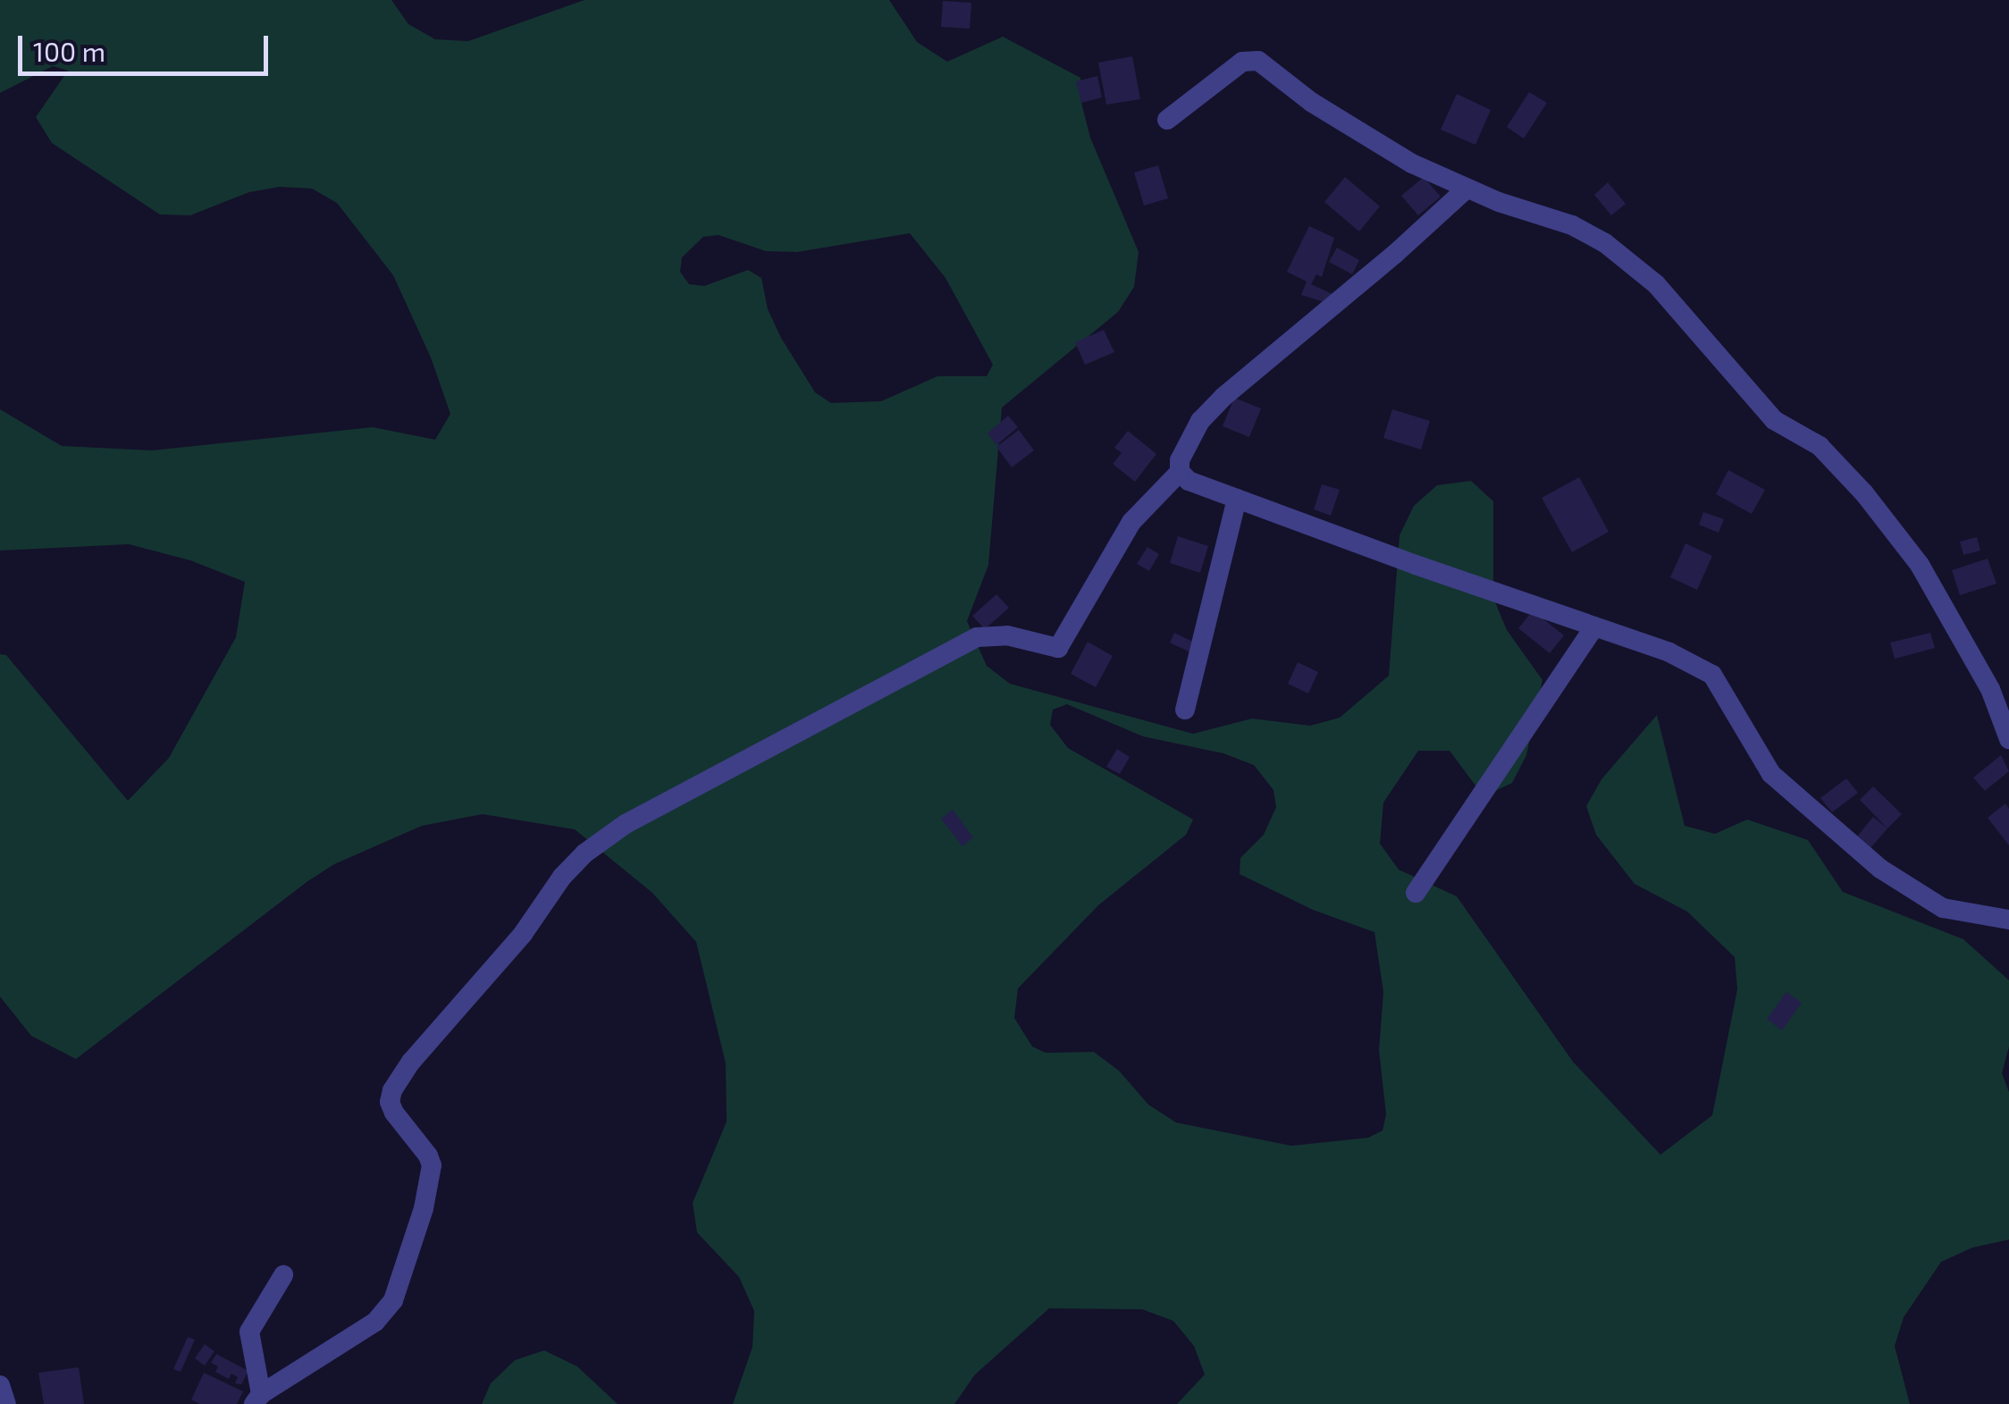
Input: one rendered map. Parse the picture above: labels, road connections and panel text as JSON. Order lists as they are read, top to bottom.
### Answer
{
  "scale_bar": "100 m"
}
